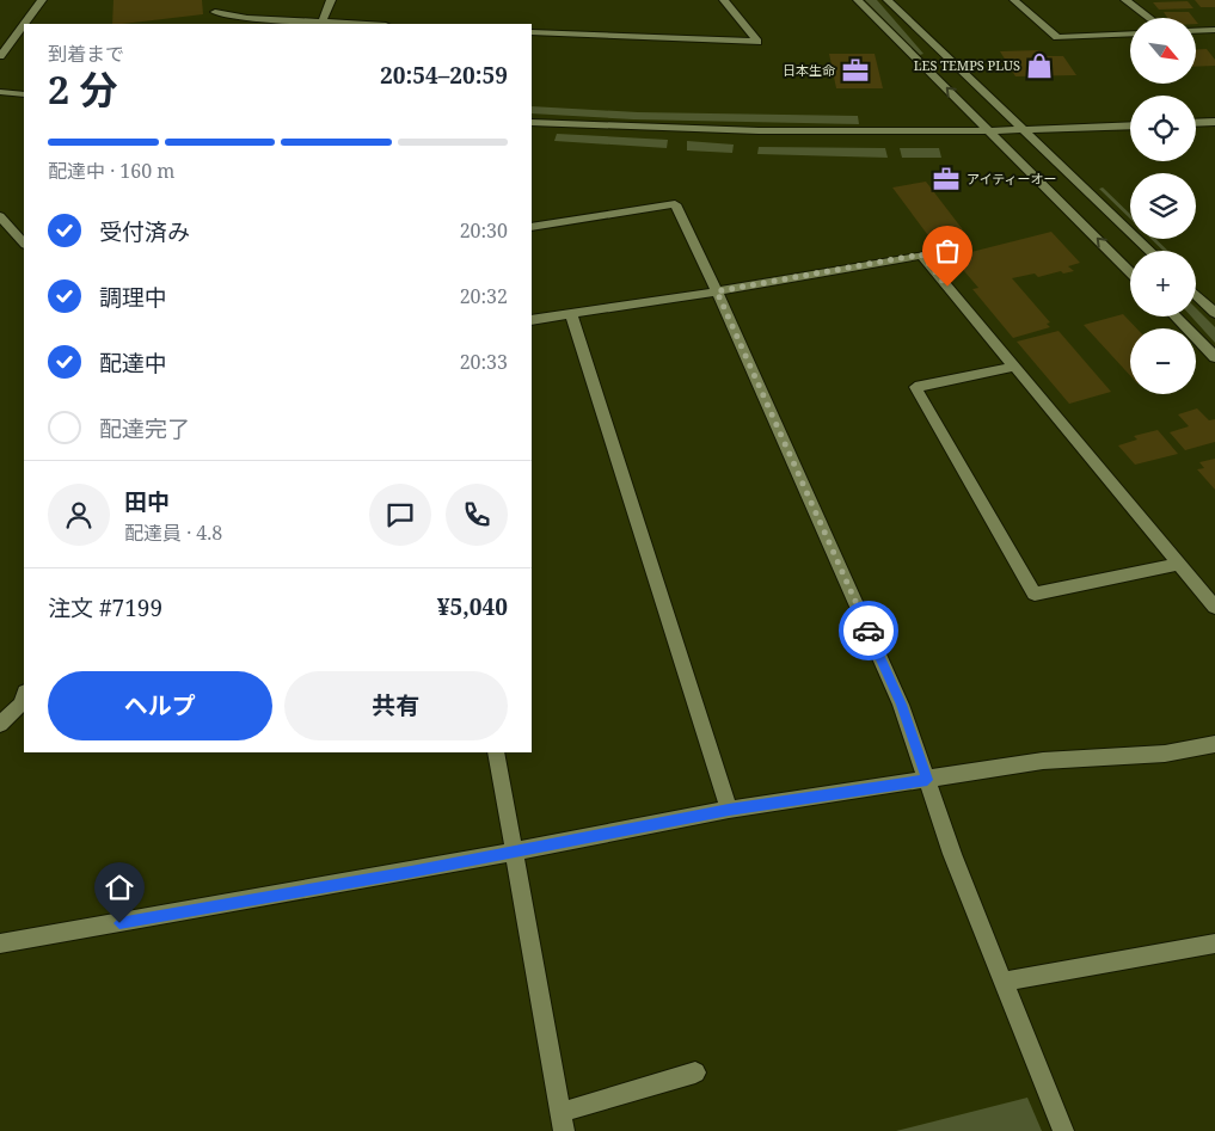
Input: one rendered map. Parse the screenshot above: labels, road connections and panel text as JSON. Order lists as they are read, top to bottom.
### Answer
{
  "places": {
    "shop": ["LES TEMPS PLUS"],
    "office": ["日本生命", "アイティーオー"]
  },
  "north": "bottom right",
  "page": {
    "map_buttons": ["+", "−"],
    "heading": ["2 分", "到着まで", "20:54–20:59"],
    "panel": [
      "田中",
      "配達員 · 4.8",
      "注文 #7199",
      "¥5,040"
    ],
    "bar": "配達中 · 160 m",
    "list": [
      ["受付済み", "20:30"],
      ["調理中", "20:32"],
      ["配達中", "20:33"],
      "配達完了"
    ],
    "buttons": ["ヘルプ", "共有"]
  }
}
